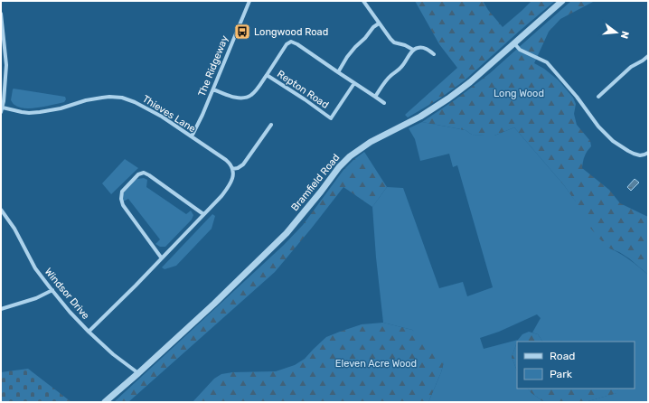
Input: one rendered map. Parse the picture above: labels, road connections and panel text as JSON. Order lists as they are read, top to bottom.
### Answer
{
  "streets": {
    "street": [
      "The Ridgeway",
      "Repton Road",
      "Thieves Lane",
      "Bramfield Road",
      "Windsor Drive"
    ]
  },
  "crossings": [
    ["The Ridgeway", "Repton Road"],
    ["The Ridgeway", "Thieves Lane"],
    ["Bramfield Road", "Windsor Drive"]
  ],
  "parks": ["Long Wood", "Eleven Acre Wood"],
  "places": {
    "bus stop": ["Longwood Road"]
  },
  "legend": ["Road", "Park"],
  "north": "right"
}
